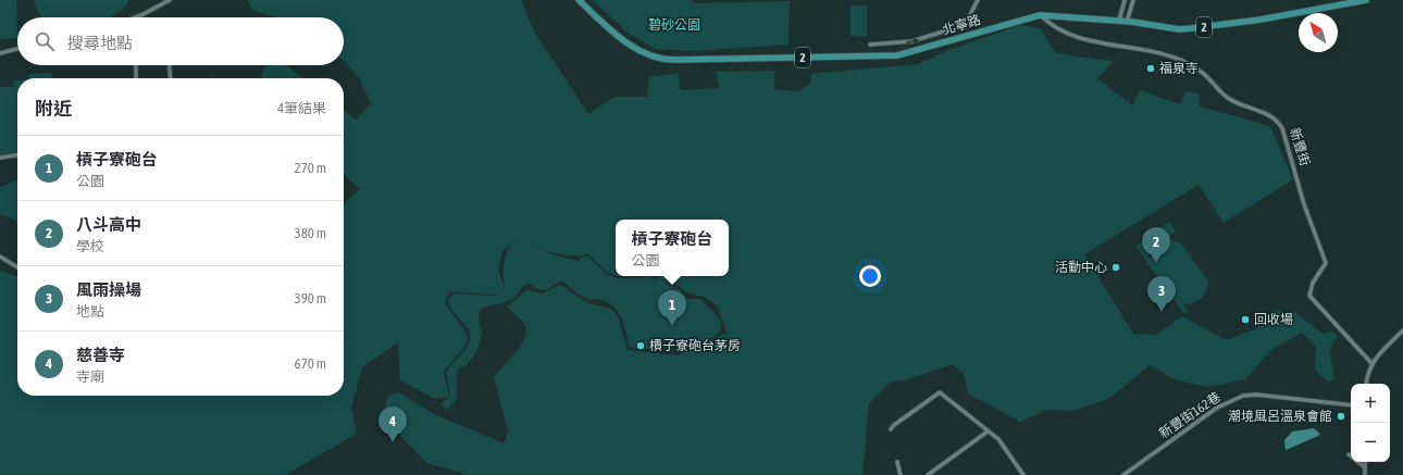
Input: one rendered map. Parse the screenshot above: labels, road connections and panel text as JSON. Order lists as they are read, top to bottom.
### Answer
{
  "streets": {
    "main road": ["北寧路", "2"],
    "street": ["新豐街", "新豐街162巷"]
  },
  "crossings": [
    ["北寧路", "新豐街"]
  ],
  "parks": ["碧砂公園"],
  "places": [
    "福泉寺",
    "活動中心",
    "回收場",
    "槓子寮砲台茅房",
    "潮境風呂溫泉會館"
  ],
  "north": "top left",
  "page": {
    "search": "搜尋地點",
    "heading": ["附近", "4筆結果"],
    "list": [
      {
        "mark": "1",
        "name": "槓子寮砲台",
        "note": "公園",
        "value": "270 m"
      },
      {
        "mark": "2",
        "name": "八斗高中",
        "note": "學校",
        "value": "380 m"
      },
      {
        "mark": "3",
        "name": "風雨操場",
        "note": "地點",
        "value": "390 m"
      },
      {
        "mark": "4",
        "name": "慈善寺",
        "note": "寺廟",
        "value": "670 m"
      }
    ],
    "popup": ["槓子寮砲台", "公園"],
    "pins": [
      "2",
      "3",
      "1",
      "4"
    ],
    "map_buttons": ["+", "−"]
  }
}
